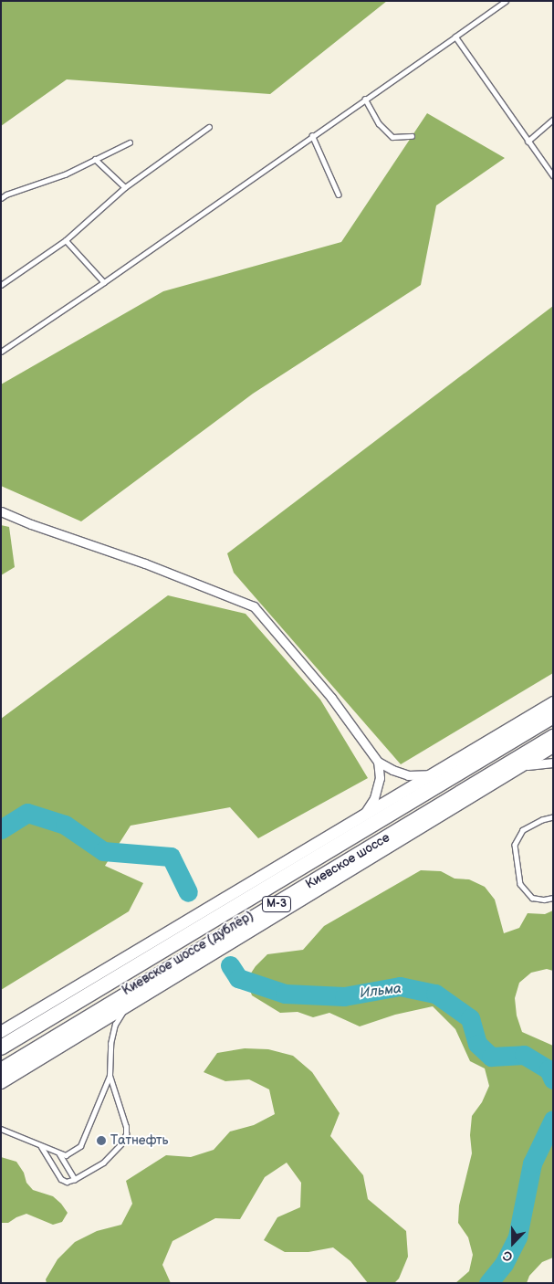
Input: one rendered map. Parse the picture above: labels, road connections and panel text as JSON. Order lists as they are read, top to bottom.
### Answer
{
  "streets": {
    "highway": ["Киевское шоссе", "М-3"],
    "main road": ["Киевское шоссе (дублёр)"]
  },
  "crossings": [
    ["Киевское шоссе", "Киевское шоссе (дублёр)"]
  ],
  "water": ["Ильма"],
  "places": ["Татнефть"],
  "north": "bottom"
}
